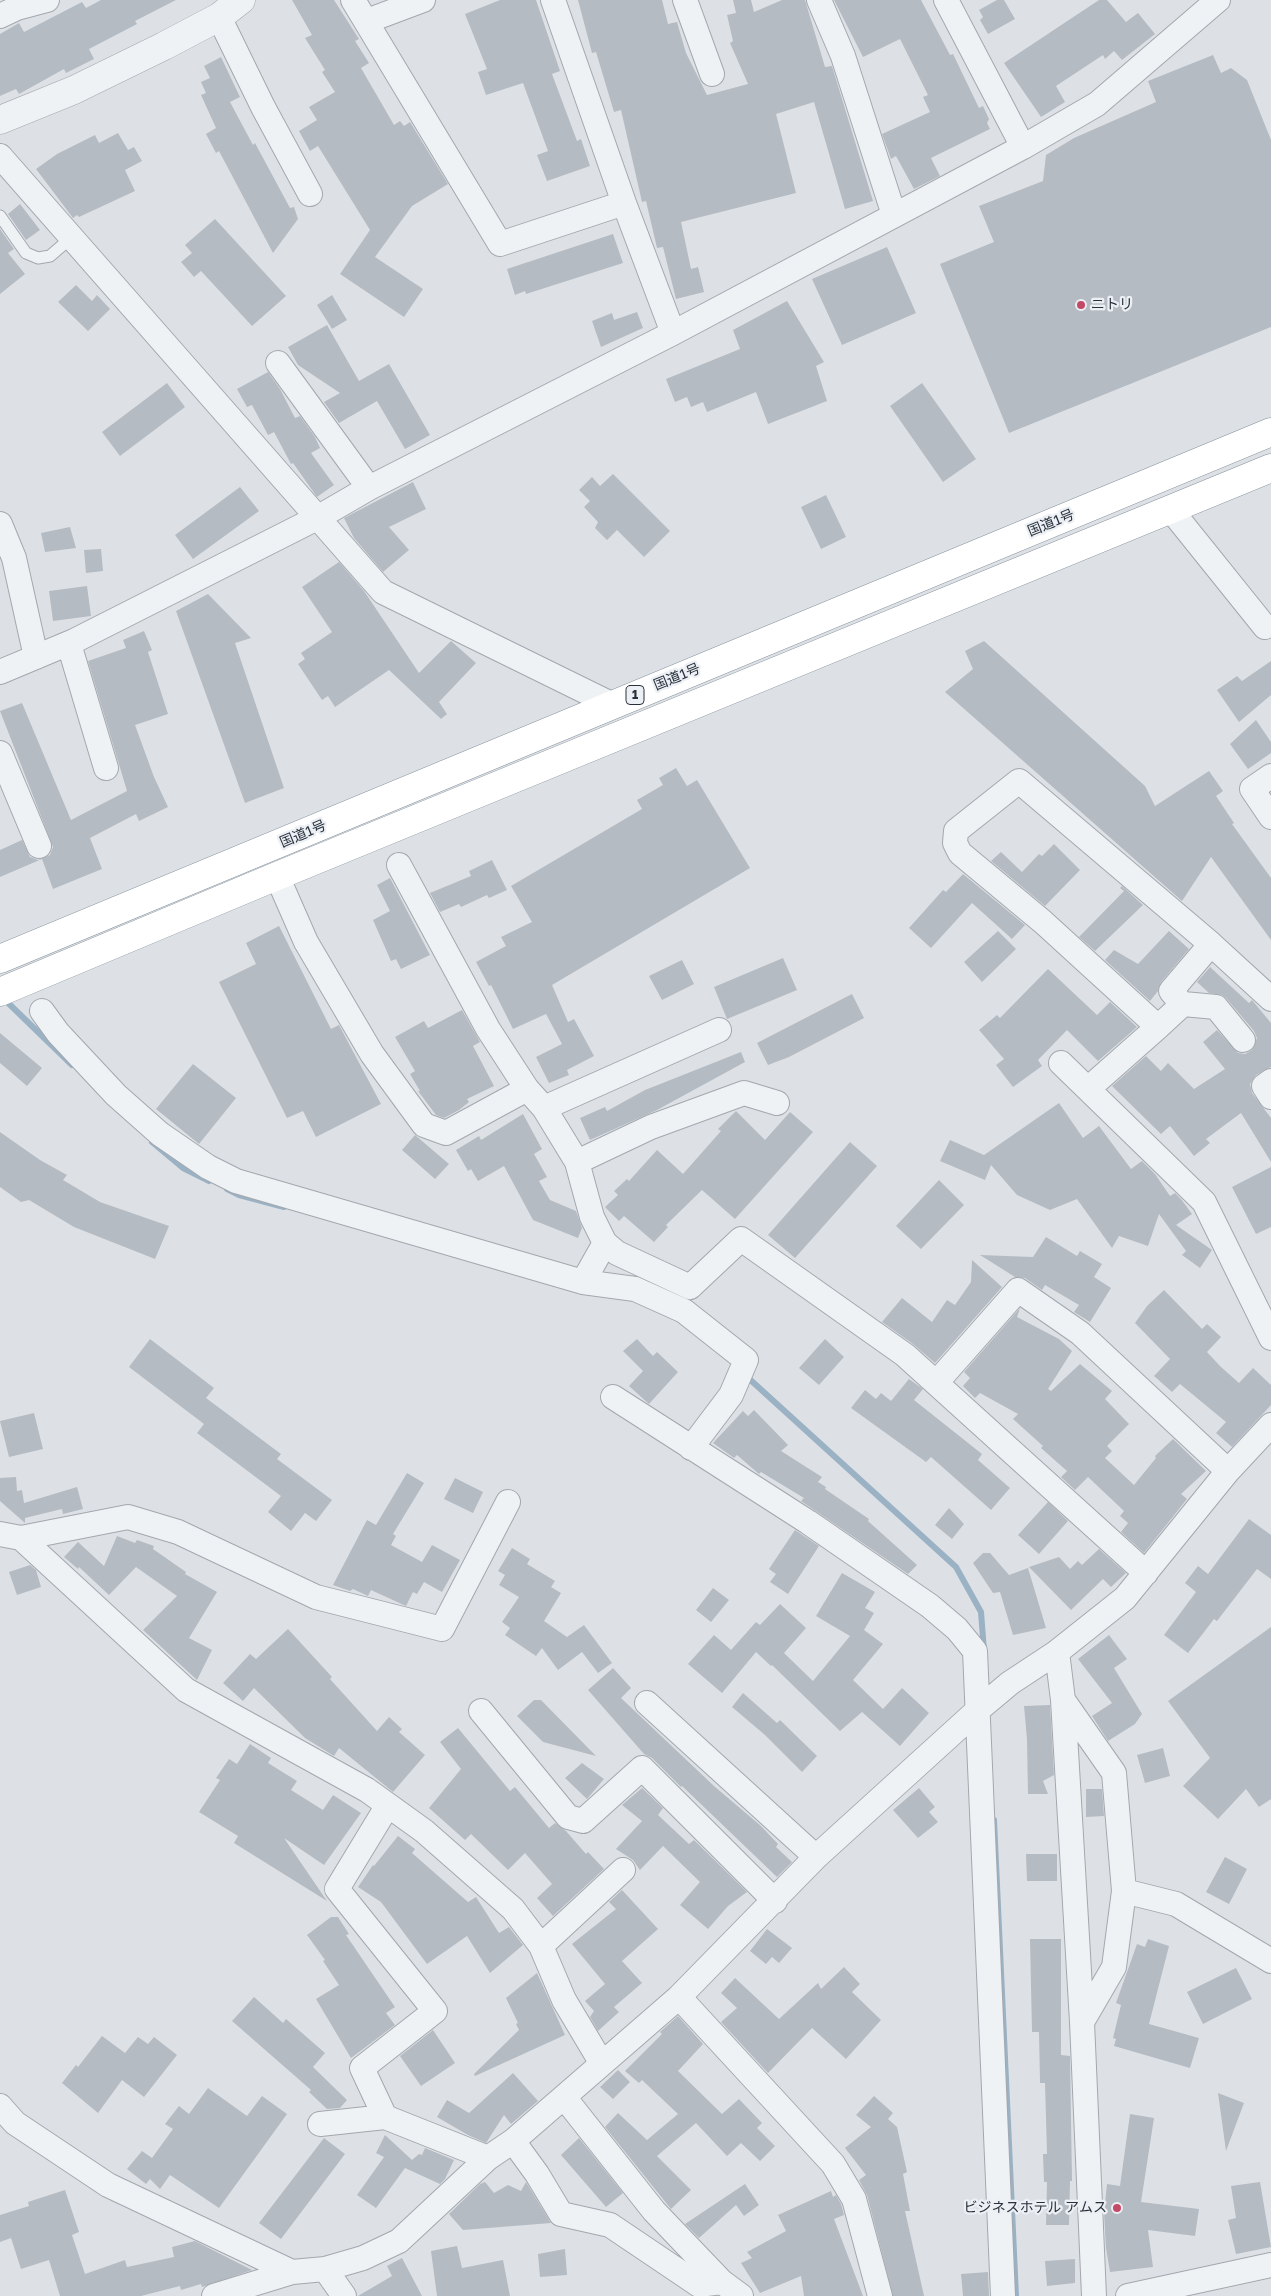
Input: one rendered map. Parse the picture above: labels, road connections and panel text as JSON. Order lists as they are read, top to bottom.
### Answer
{
  "streets": {
    "highway": ["国道1号", "1"]
  },
  "places": ["ニトリ", "ビジネスホテル アムス"]
}
